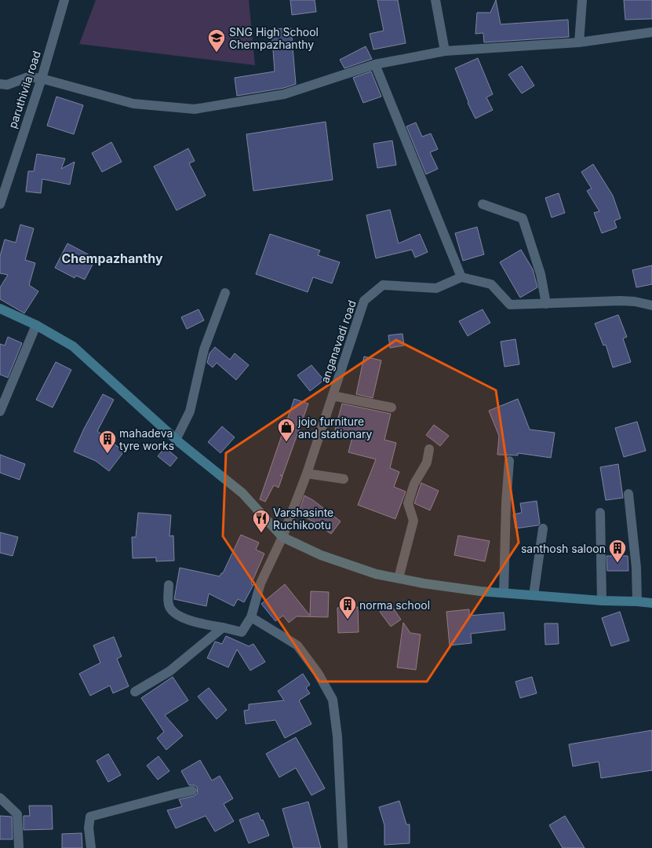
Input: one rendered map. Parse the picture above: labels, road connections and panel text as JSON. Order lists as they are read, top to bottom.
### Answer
{
  "streets": {
    "street": ["paruthivila road", "anganavadi road"]
  },
  "districts": ["Chempazhanthy"],
  "places": {
    "school or university": ["SNG High School Chempazhanthy"],
    "shop": ["jojo furniture and stationary"],
    "building": ["mahadeva tyre works", "santhosh saloon", "norma school"],
    "restaurant": ["Varshasinte Ruchikootu"]
  }
}
